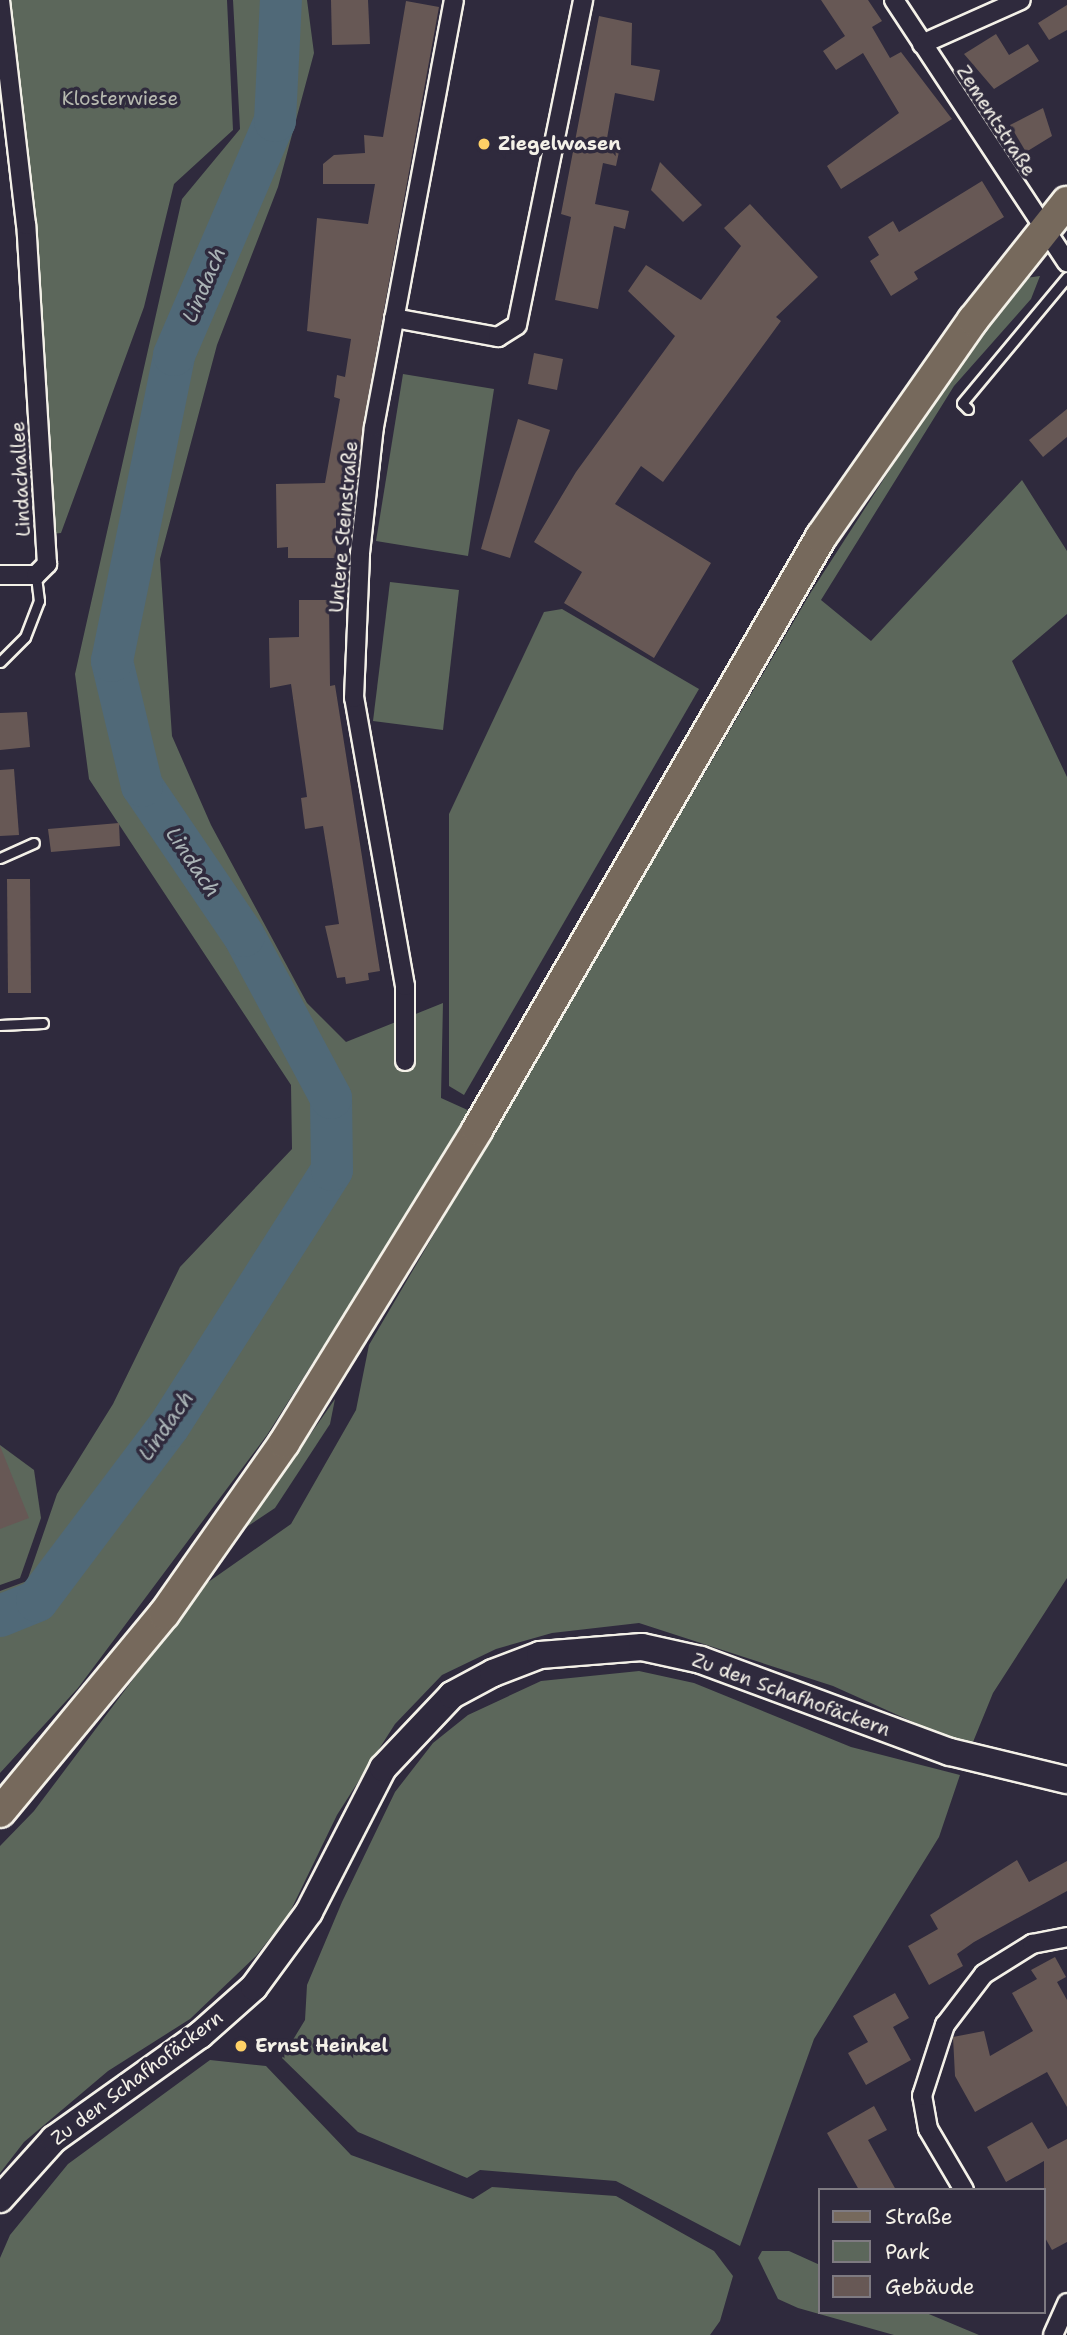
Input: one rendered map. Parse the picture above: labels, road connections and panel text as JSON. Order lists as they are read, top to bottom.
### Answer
{
  "streets": {
    "street": [
      "Zementstraße",
      "Lindachallee",
      "Untere Steinstraße",
      "Zu den Schafhofäckern"
    ]
  },
  "water": ["Lindach"],
  "parks": ["Klosterwiese"],
  "places": ["Ziegelwasen", "Ernst Heinkel"],
  "legend": ["Straße", "Park", "Gebäude"]
}
